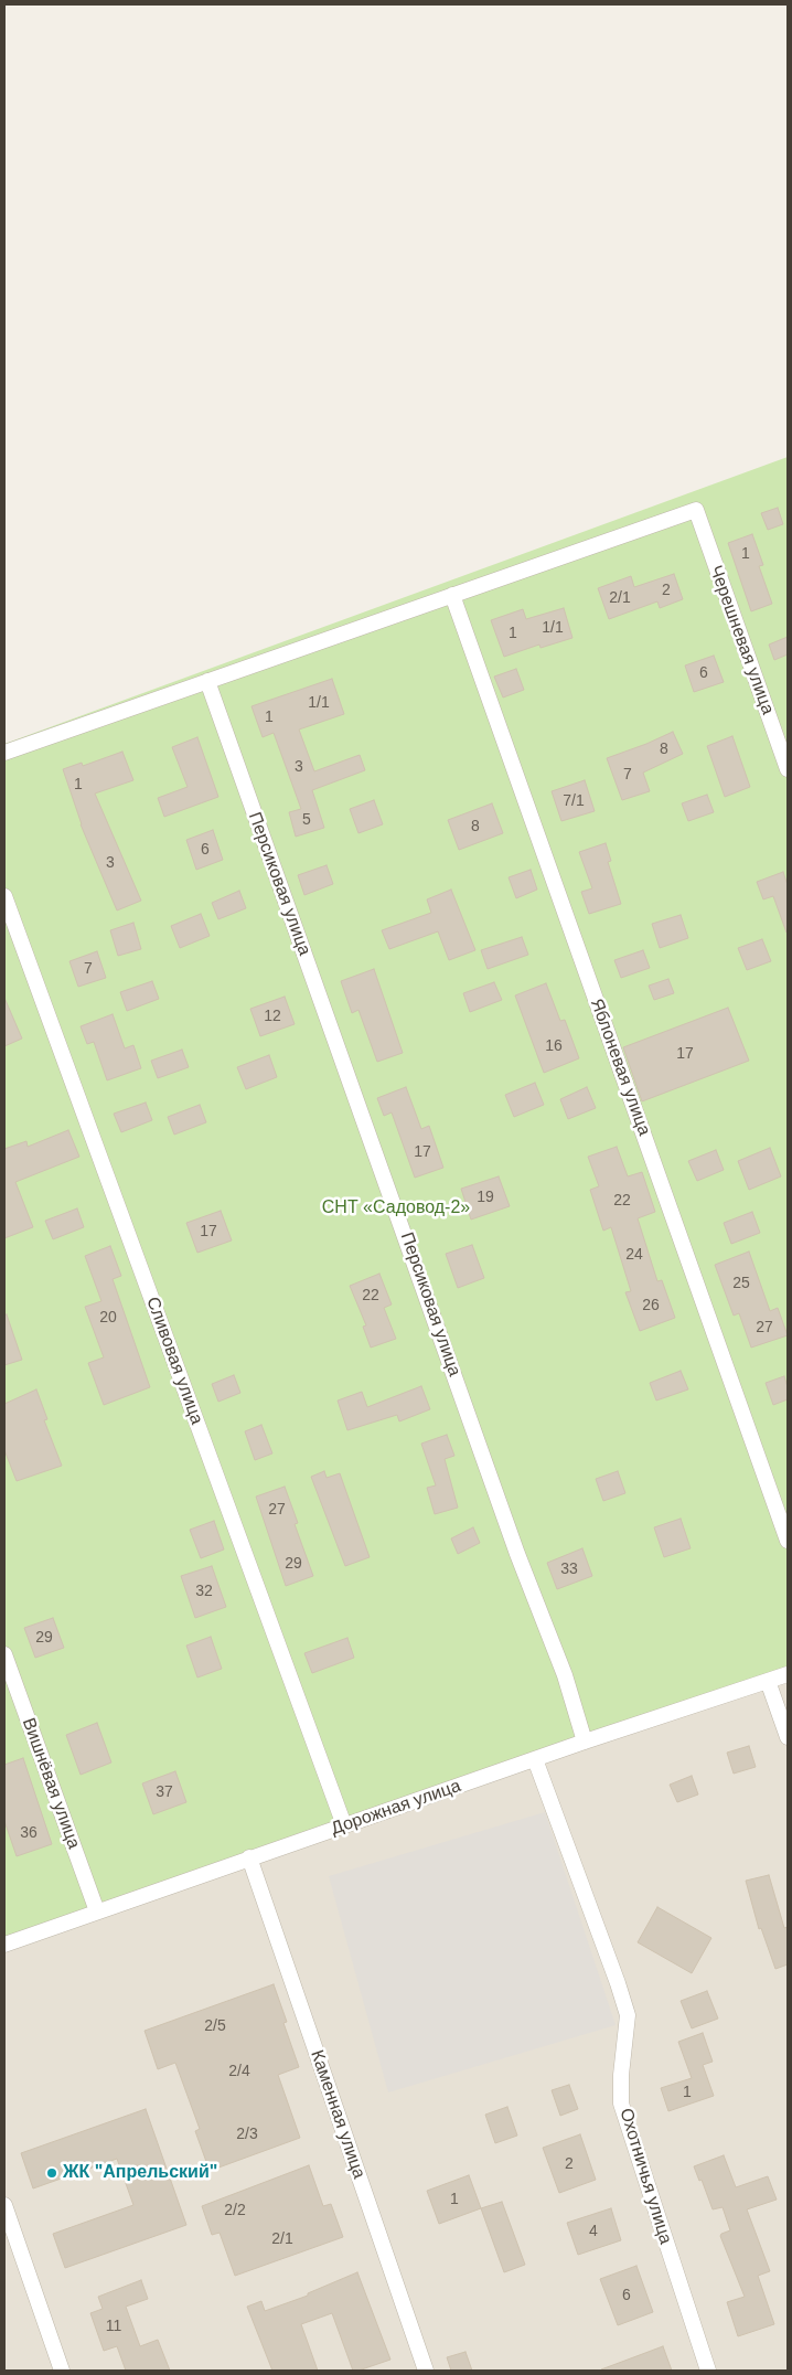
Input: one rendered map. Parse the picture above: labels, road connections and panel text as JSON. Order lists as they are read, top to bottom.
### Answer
{
  "streets": {
    "street": [
      "Черешневая улица",
      "Персиковая улица",
      "Яблоневая улица",
      "Сливовая улица",
      "Вишнёвая улица",
      "Дорожная улица",
      "Каменная улица",
      "Охотничья улица"
    ]
  },
  "crossings": [
    ["Черешневая улица", "Яблоневая улица"],
    ["Персиковая улица", "Дорожная улица"],
    ["Сливовая улица", "Дорожная улица"],
    ["Вишнёвая улица", "Дорожная улица"],
    ["Дорожная улица", "Каменная улица"],
    ["Дорожная улица", "Охотничья улица"]
  ],
  "parks": ["СНТ «Садовод-2»"],
  "places": ["ЖК \"Апрельский\""],
  "house_numbers": [
    "1",
    "2",
    "2/1",
    "1/1",
    "1",
    "6",
    "1/1",
    "1",
    "8",
    "3",
    "7",
    "1",
    "7/1",
    "5",
    "8",
    "6",
    "3",
    "7",
    "12",
    "16",
    "17",
    "17",
    "19",
    "22",
    "17",
    "24",
    "25",
    "22",
    "26",
    "20",
    "27",
    "27",
    "29",
    "33",
    "32",
    "29",
    "37",
    "36",
    "2/5",
    "2/4",
    "1",
    "2/3",
    "2",
    "1",
    "2/2",
    "4",
    "2/1",
    "6",
    "11"
  ]
}
